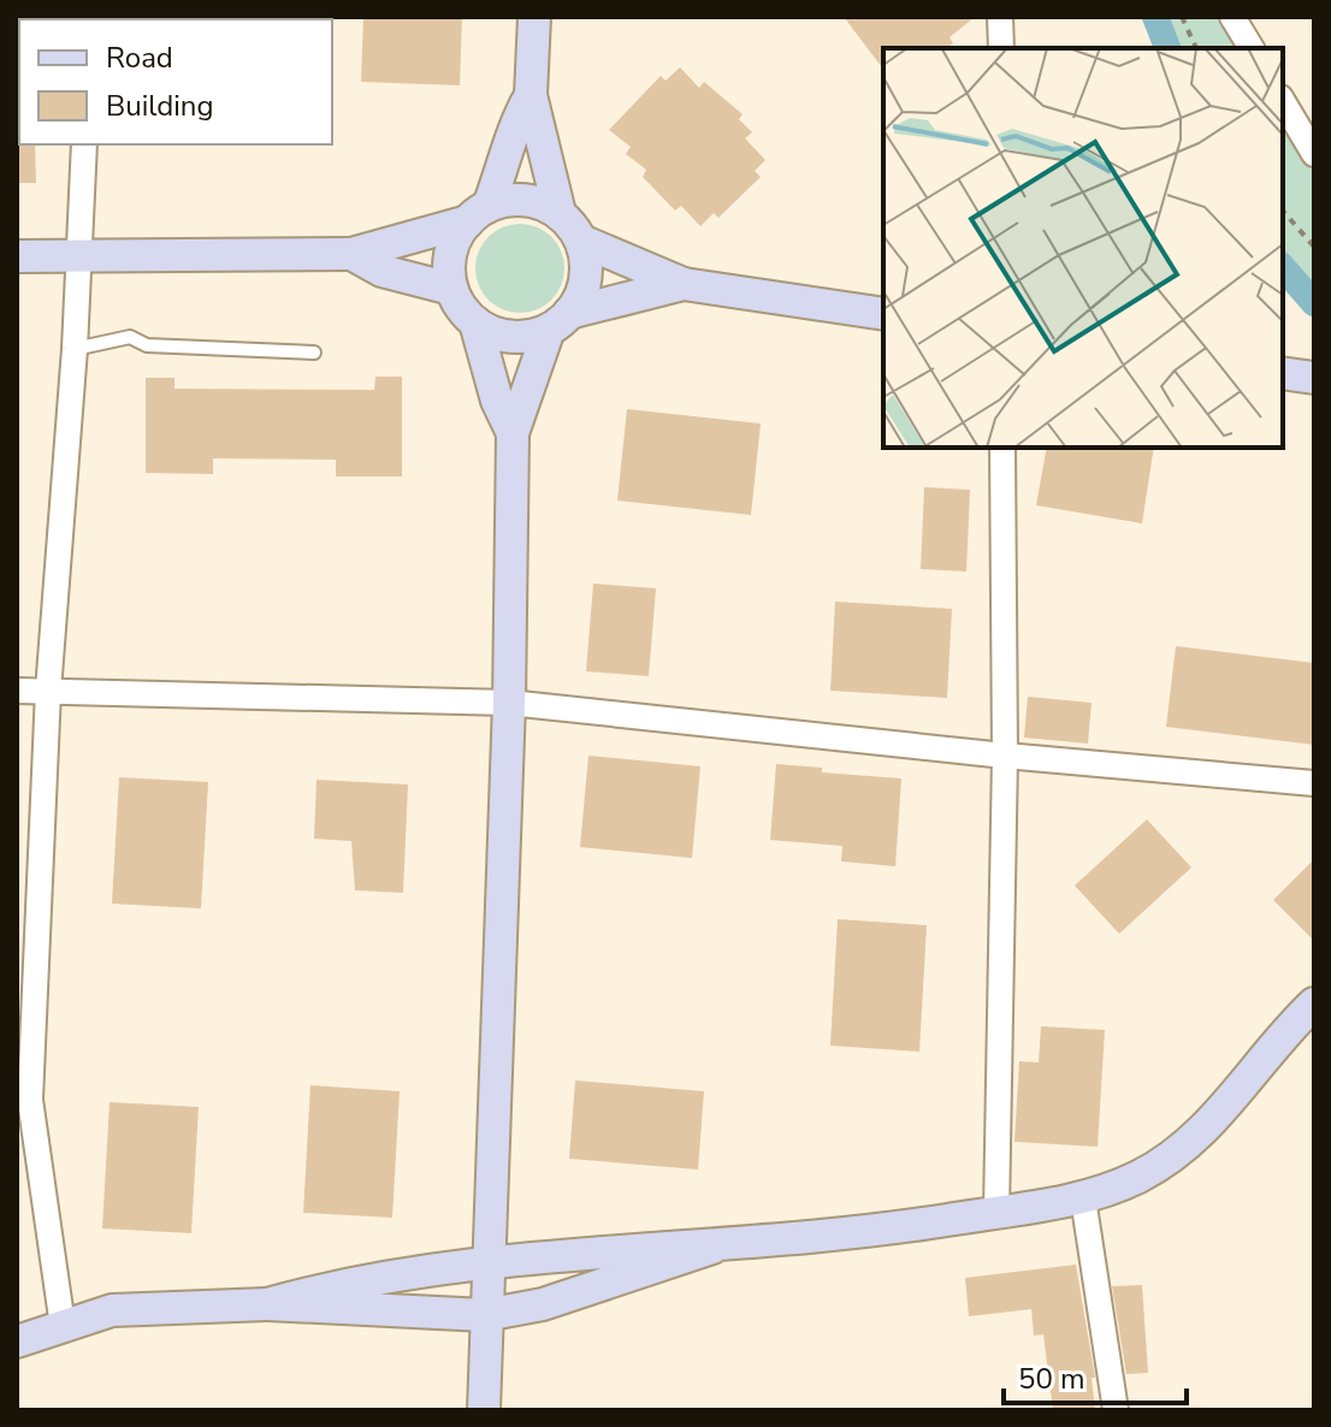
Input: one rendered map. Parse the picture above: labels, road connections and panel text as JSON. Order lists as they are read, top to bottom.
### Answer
{
  "legend": ["Road", "Building"],
  "scale_bar": "50 m"
}
